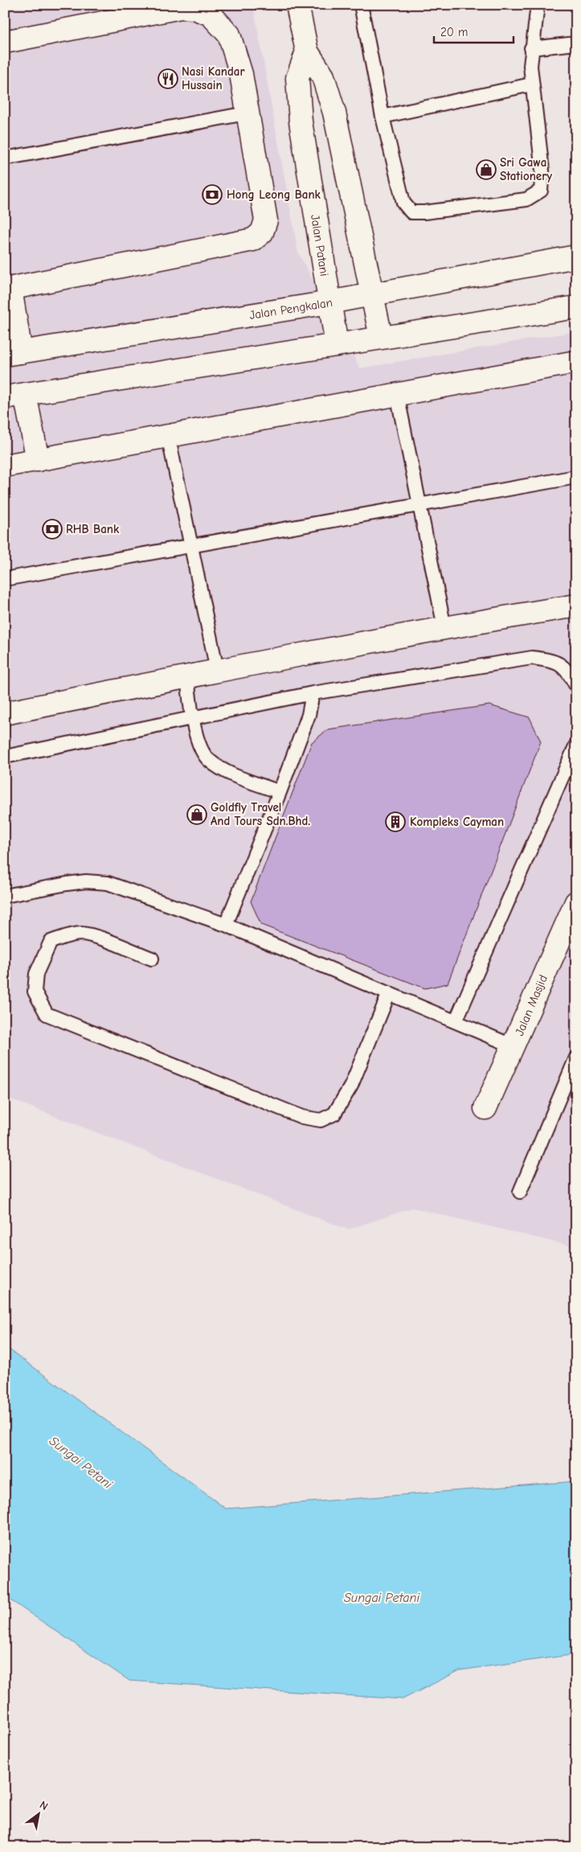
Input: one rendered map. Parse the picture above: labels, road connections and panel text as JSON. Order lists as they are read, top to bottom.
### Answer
{
  "streets": {
    "street": ["Jalan Patani", "Jalan Pengkalan", "Jalan Masjid"]
  },
  "crossings": [
    ["Jalan Patani", "Jalan Pengkalan"]
  ],
  "water": ["Sungai Petani"],
  "places": {
    "restaurant": ["Nasi Kandar Hussain"],
    "shop": ["Sri Gawa Stationery", "Goldfly Travel And Tours Sdn.Bhd."],
    "bank": ["Hong Leong Bank", "RHB Bank"],
    "building": ["Kompleks Cayman"]
  },
  "scale_bar": "20 m",
  "north": "top right"
}
